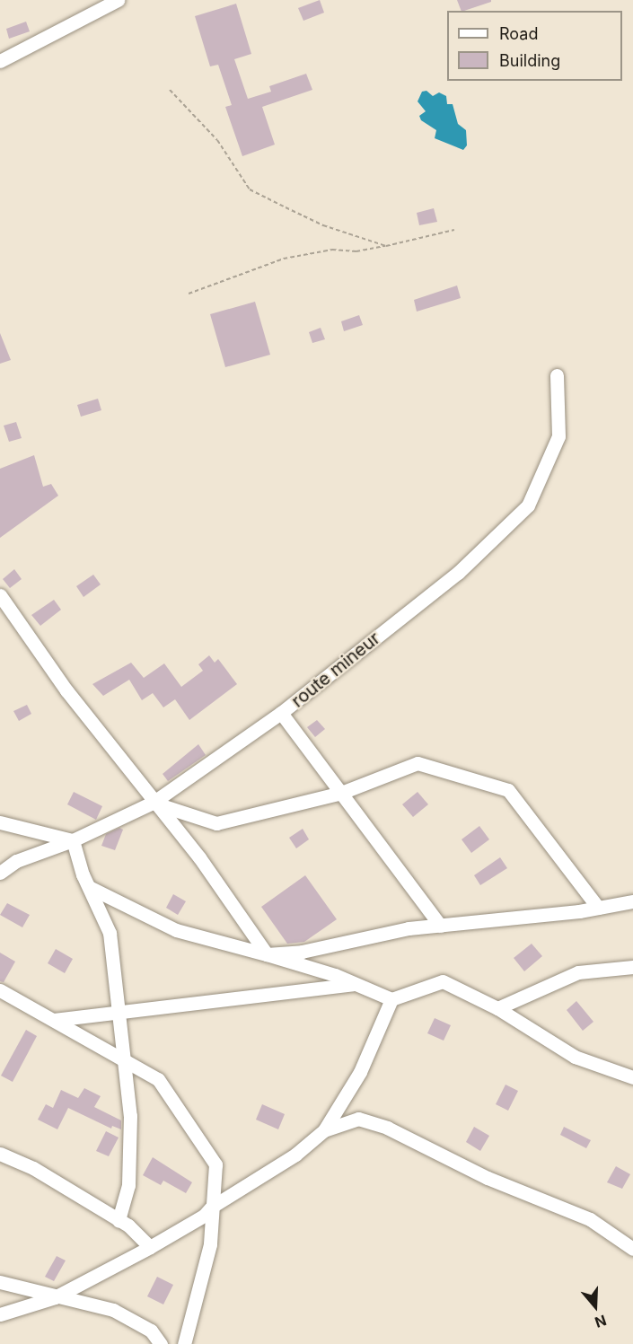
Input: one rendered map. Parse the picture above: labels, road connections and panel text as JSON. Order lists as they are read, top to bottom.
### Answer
{
  "streets": {
    "street": ["route mineur"]
  },
  "legend": ["Road", "Building"],
  "north": "bottom"
}
